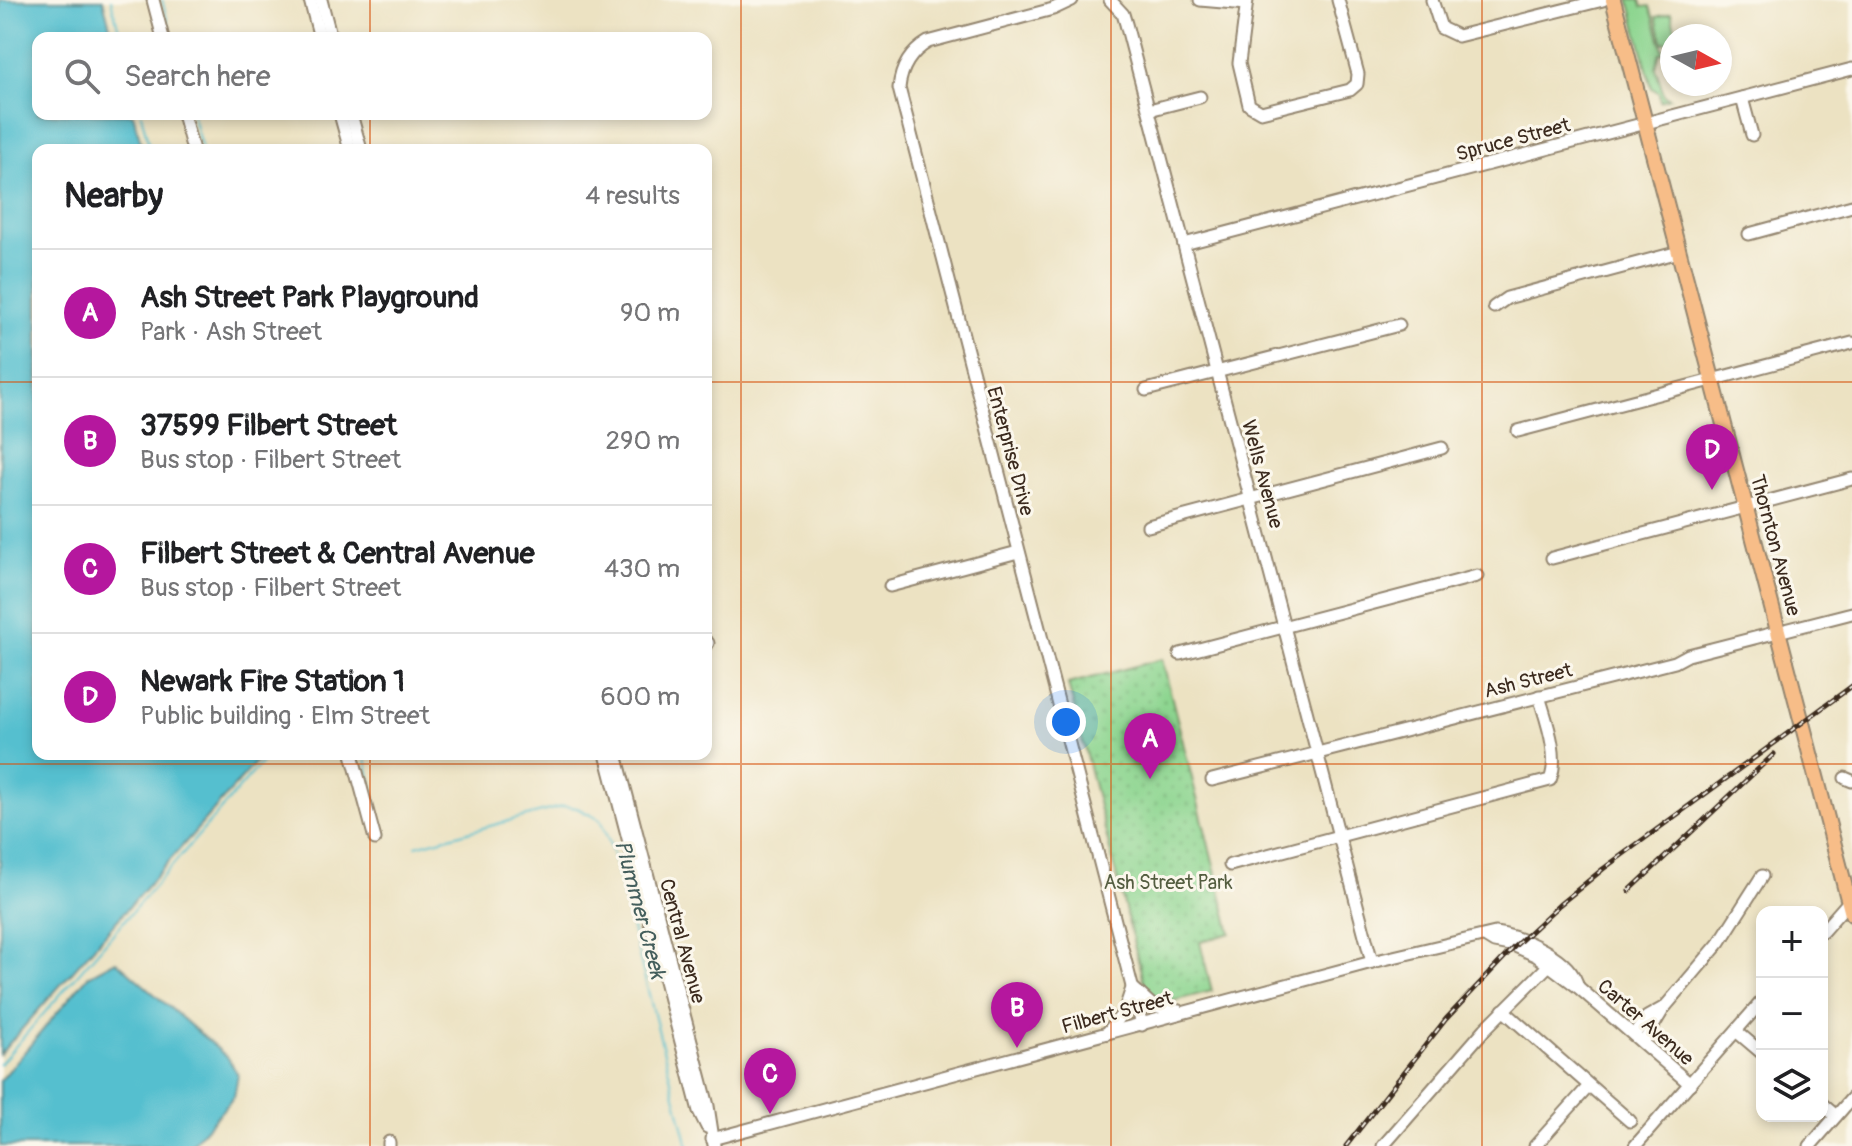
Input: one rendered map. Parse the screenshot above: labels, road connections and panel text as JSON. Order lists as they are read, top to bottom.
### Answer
{
  "streets": {
    "main road": ["Thornton Avenue"],
    "street": [
      "Spruce Street",
      "Enterprise Drive",
      "Wells Avenue",
      "Ash Street",
      "Central Avenue",
      "Filbert Street",
      "Carter Avenue"
    ]
  },
  "crossings": [
    ["Spruce Street", "Wells Avenue"],
    ["Spruce Street", "Thornton Avenue"],
    ["Enterprise Drive", "Filbert Street"],
    ["Wells Avenue", "Ash Street"],
    ["Wells Avenue", "Filbert Street"],
    ["Thornton Avenue", "Ash Street"],
    ["Central Avenue", "Filbert Street"],
    ["Filbert Street", "Carter Avenue"]
  ],
  "water": ["Plummer Creek"],
  "parks": ["Ash Street Park"],
  "north": "right",
  "page": {
    "search": "Search here",
    "heading": ["Nearby", "4 results"],
    "list": [
      {
        "mark": "A",
        "name": "Ash Street Park Playground",
        "note": "Park · Ash Street",
        "value": "90 m"
      },
      {
        "mark": "B",
        "name": "37599 Filbert Street",
        "note": "Bus stop · Filbert Street",
        "value": "290 m"
      },
      {
        "mark": "C",
        "name": "Filbert Street & Central Avenue",
        "note": "Bus stop · Filbert Street",
        "value": "430 m"
      },
      {
        "mark": "D",
        "name": "Newark Fire Station 1",
        "note": "Public building · Elm Street",
        "value": "600 m"
      }
    ],
    "pins": [
      "D",
      "A",
      "B",
      "C"
    ],
    "map_buttons": ["+", "−"]
  }
}
